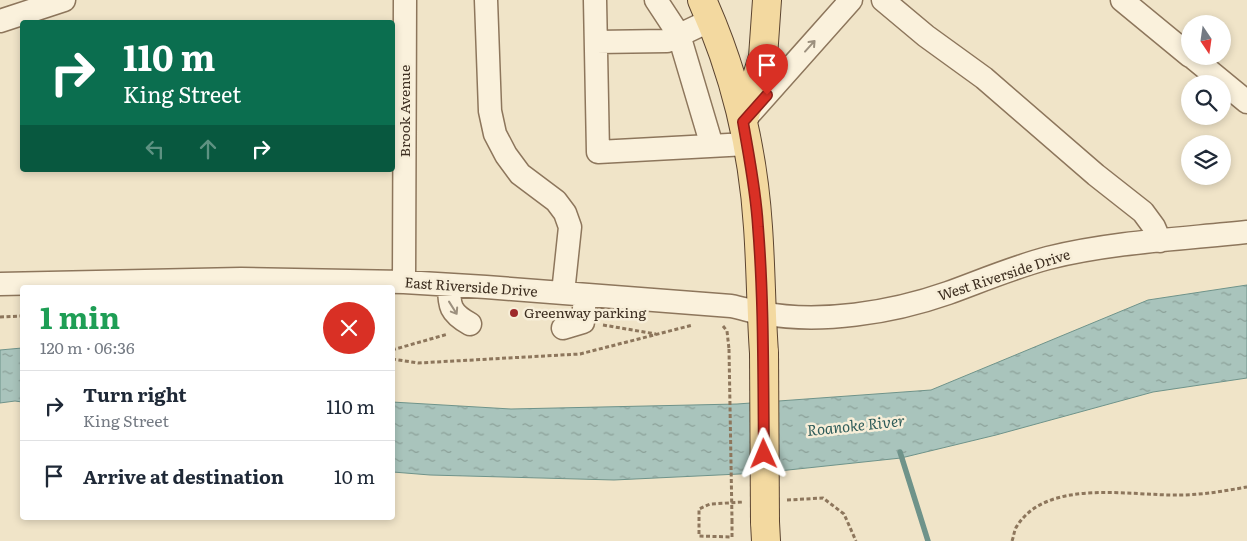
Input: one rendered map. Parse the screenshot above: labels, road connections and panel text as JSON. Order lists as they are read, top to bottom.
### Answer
{
  "streets": {
    "street": ["Brook Avenue", "West Riverside Drive", "East Riverside Drive"]
  },
  "crossings": [
    ["Brook Avenue", "East Riverside Drive"],
    ["West Riverside Drive", "East Riverside Drive"]
  ],
  "water": ["Roanoke River"],
  "places": ["Greenway parking"],
  "north": "bottom",
  "page": {
    "turn": ["110 m", "King Street"],
    "heading": ["1 min", "120 m · 06:36"],
    "list": [
      {
        "name": "Turn right",
        "note": "King Street",
        "value": "110 m"
      },
      {
        "name": "Arrive at destination",
        "value": "10 m"
      }
    ]
  }
}
